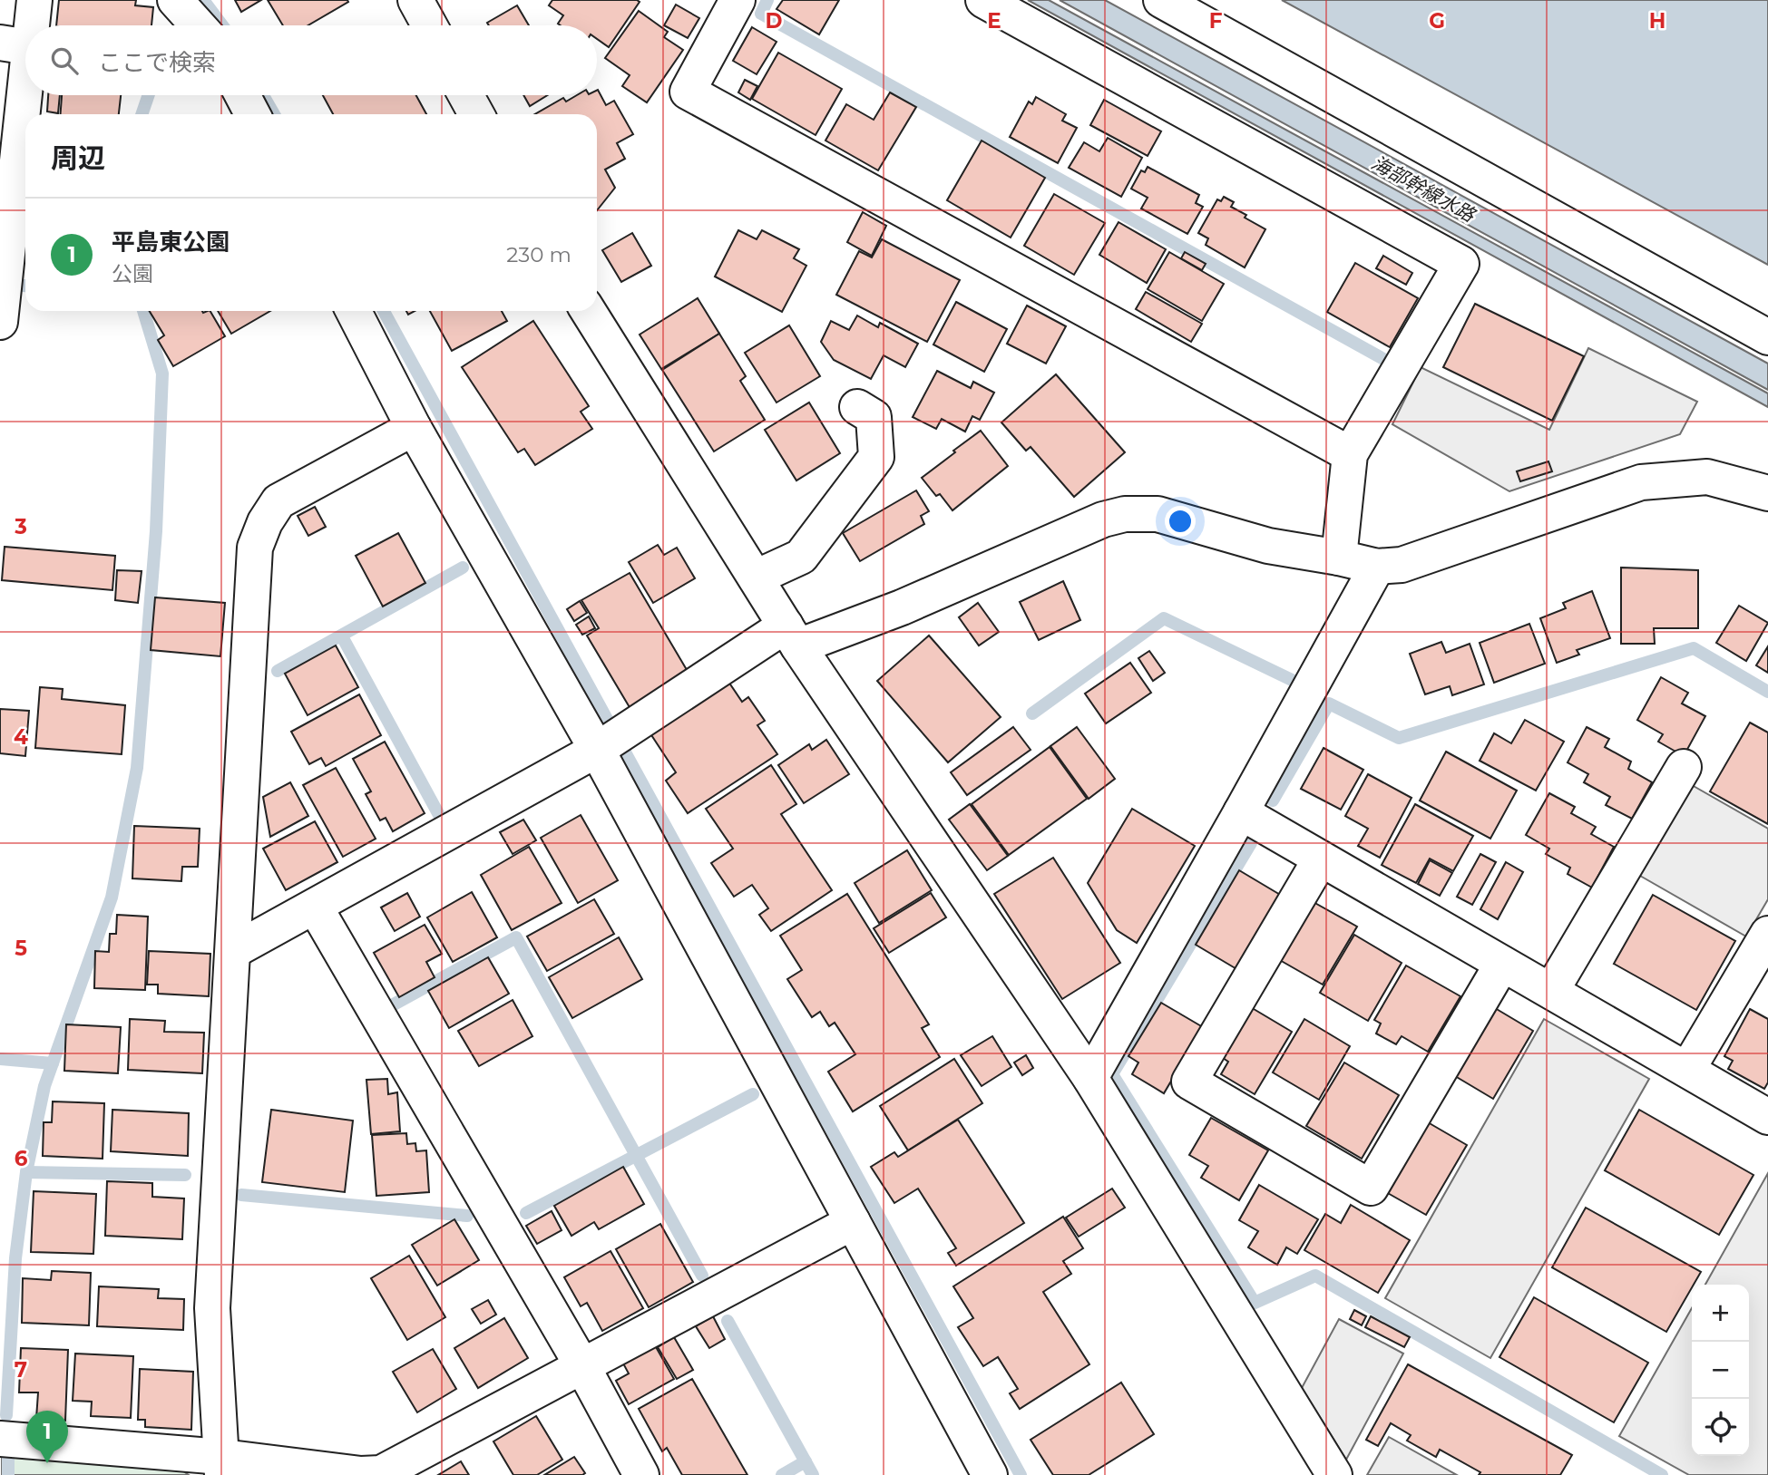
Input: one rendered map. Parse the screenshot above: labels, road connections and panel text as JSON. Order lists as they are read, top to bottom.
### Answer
{
  "water": ["海部幹線水路"],
  "page": {
    "search": "ここで検索",
    "heading": "周辺",
    "list": [
      {
        "mark": "1",
        "name": "平島東公園",
        "note": "公園",
        "value": "230 m"
      }
    ],
    "map_buttons": ["+", "−"],
    "pins": "1"
  },
  "grid": {
    "columns": [
      "D",
      "E",
      "F",
      "G",
      "H"
    ],
    "rows": [
      "3",
      "4",
      "5",
      "6",
      "7"
    ]
  }
}
